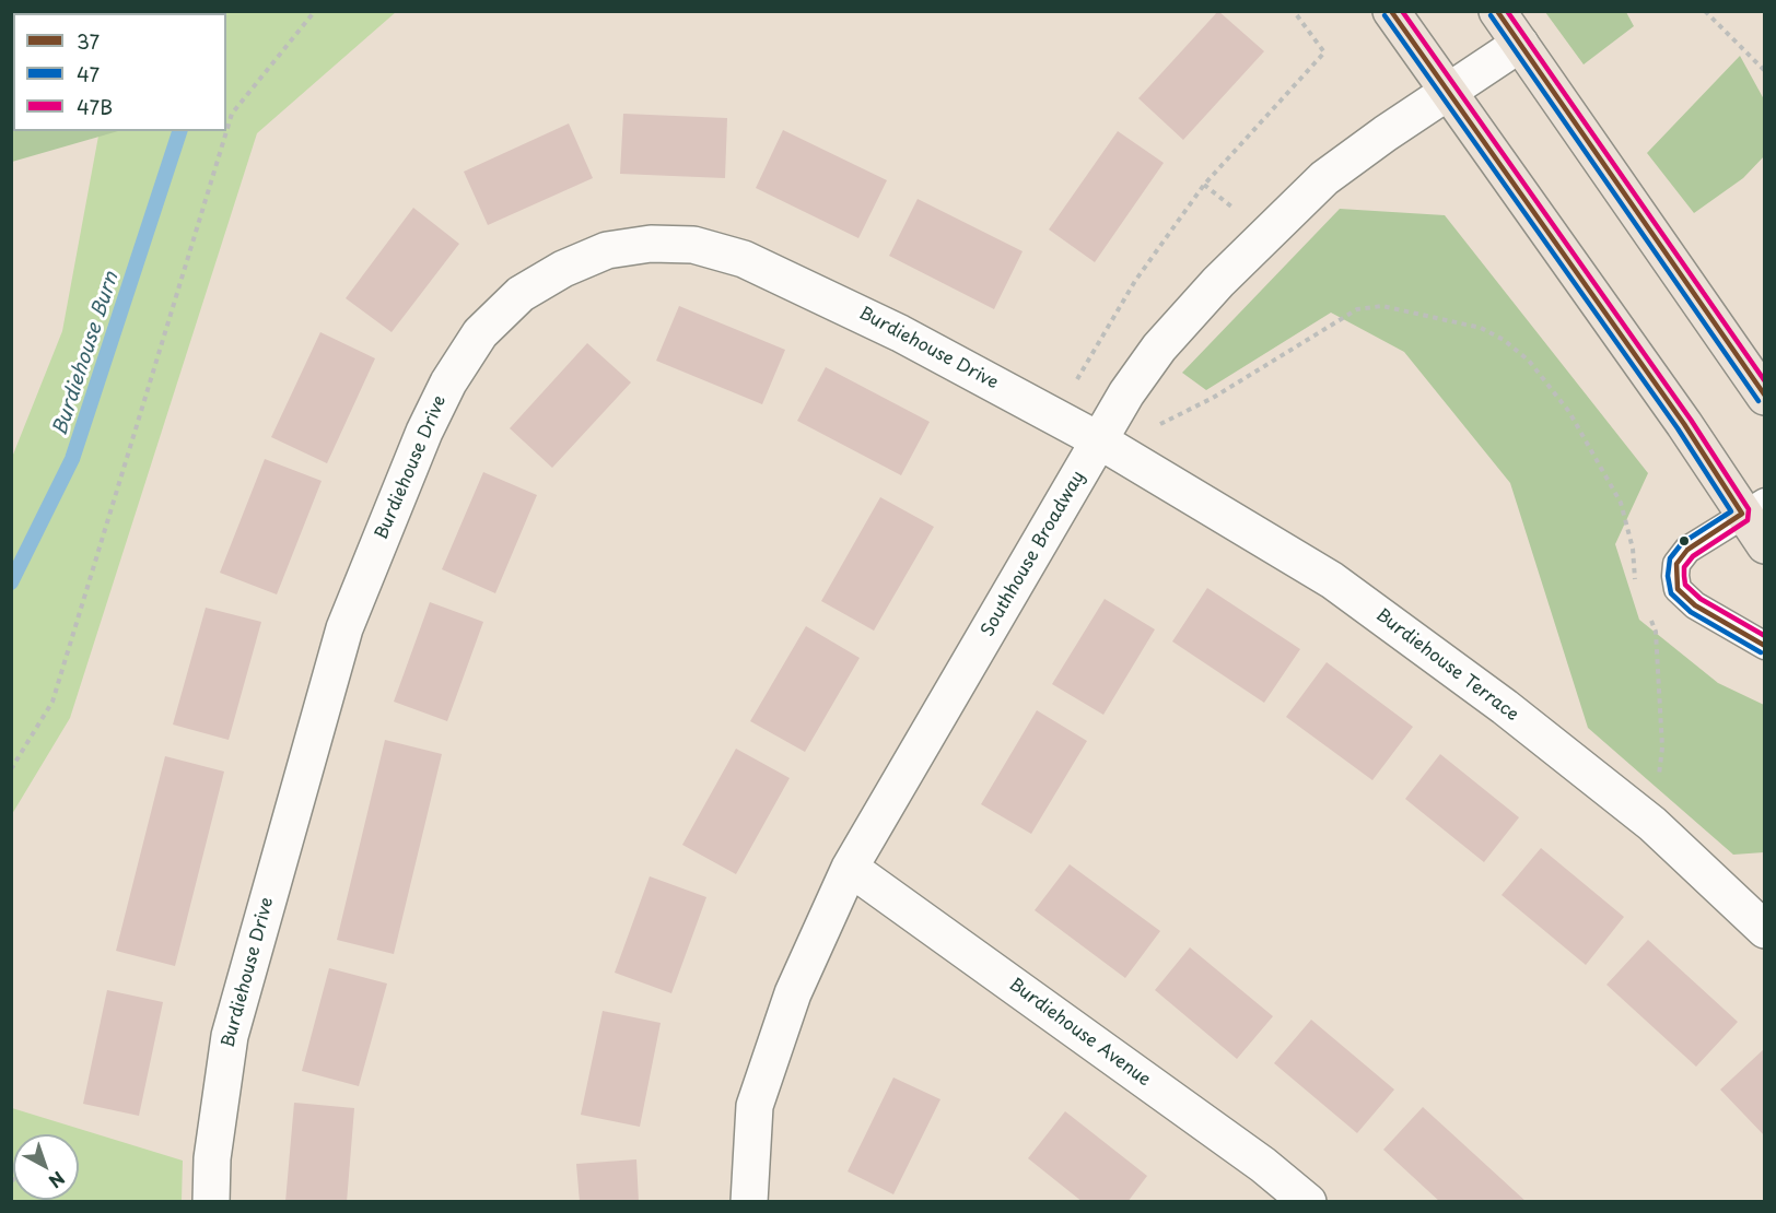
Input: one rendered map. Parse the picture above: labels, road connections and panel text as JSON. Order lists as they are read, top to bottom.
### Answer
{
  "streets": {
    "street": [
      "Burdiehouse Drive",
      "Southhouse Broadway",
      "Burdiehouse Terrace",
      "Burdiehouse Avenue"
    ]
  },
  "crossings": [
    ["Burdiehouse Drive", "Southhouse Broadway"],
    ["Burdiehouse Drive", "Burdiehouse Terrace"],
    ["Southhouse Broadway", "Burdiehouse Terrace"],
    ["Southhouse Broadway", "Burdiehouse Avenue"]
  ],
  "water": ["Burdiehouse Burn"],
  "lines": ["transit line 37", "transit line 47B", "transit line 47"],
  "legend": ["37", "47", "47B"],
  "north": "bottom right"
}
